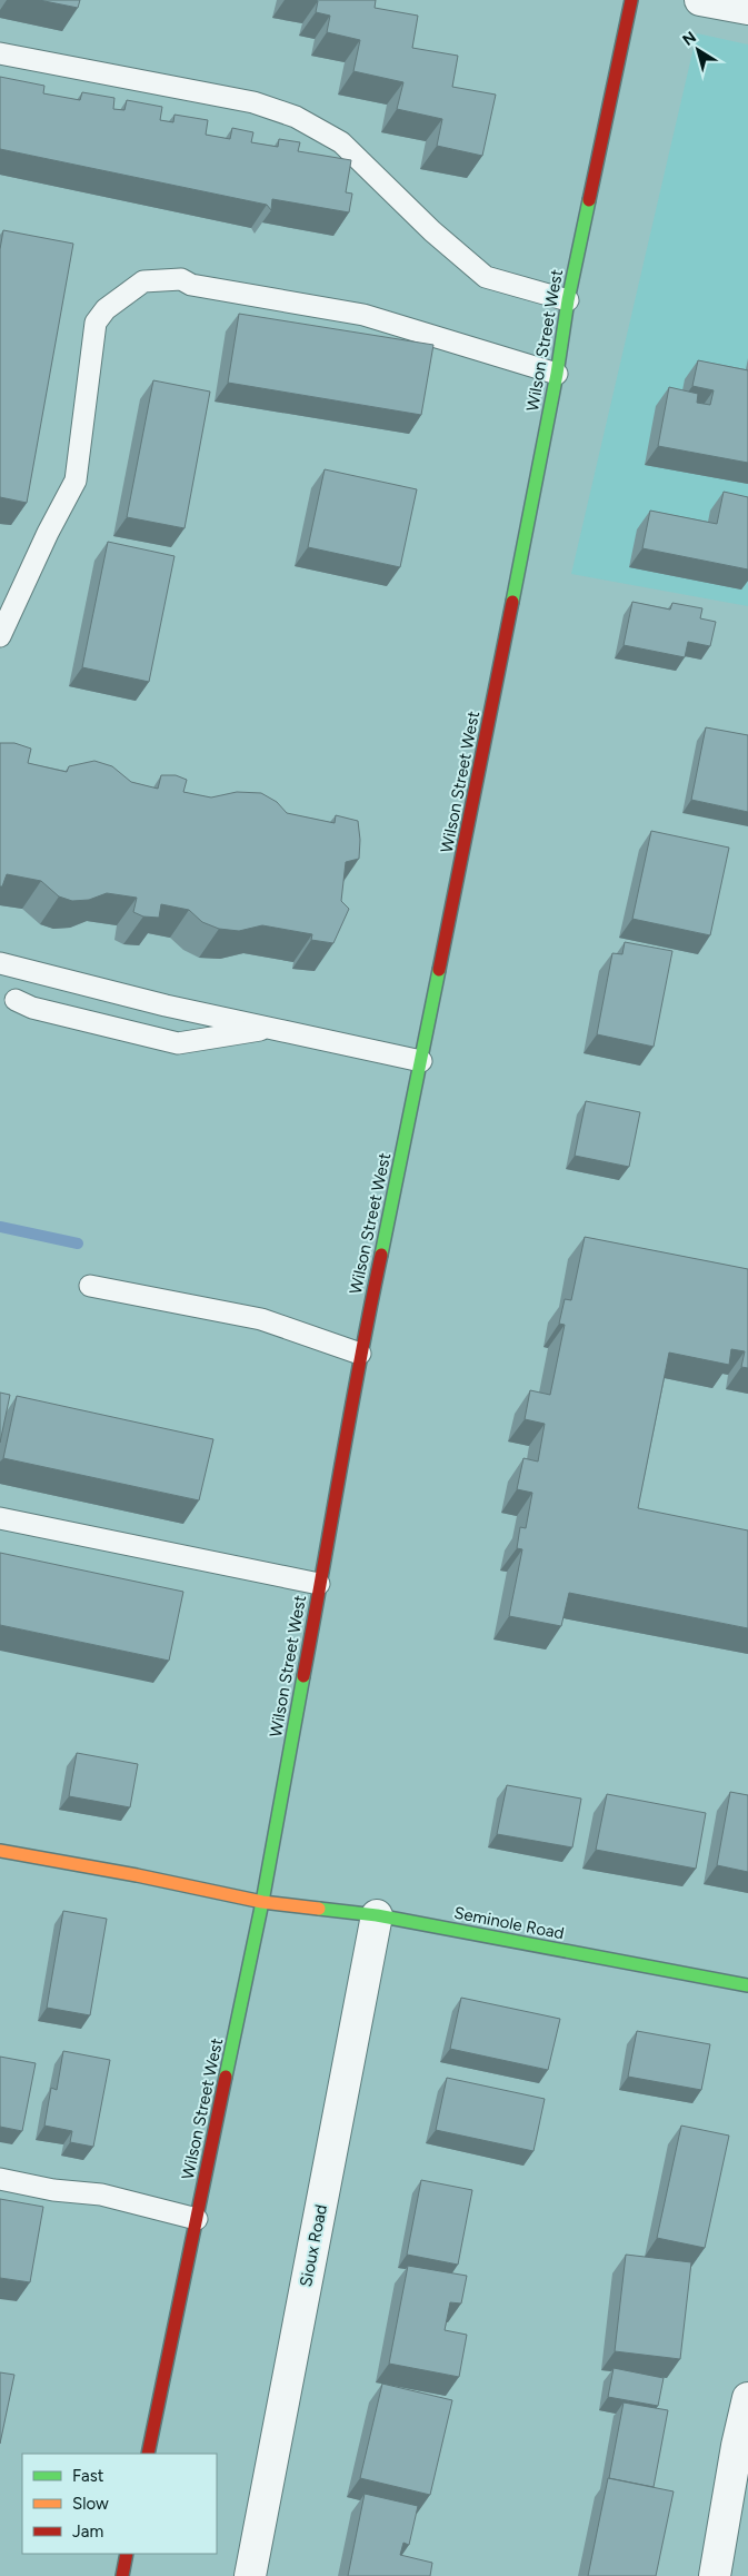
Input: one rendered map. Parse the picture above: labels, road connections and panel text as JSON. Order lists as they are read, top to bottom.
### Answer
{
  "streets": {
    "main road": ["Wilson Street West", "Seminole Road"],
    "street": ["Sioux Road"]
  },
  "crossings": [
    ["Wilson Street West", "Seminole Road"],
    ["Seminole Road", "Sioux Road"]
  ],
  "legend": ["Fast", "Slow", "Jam"],
  "north": "top left"
}
